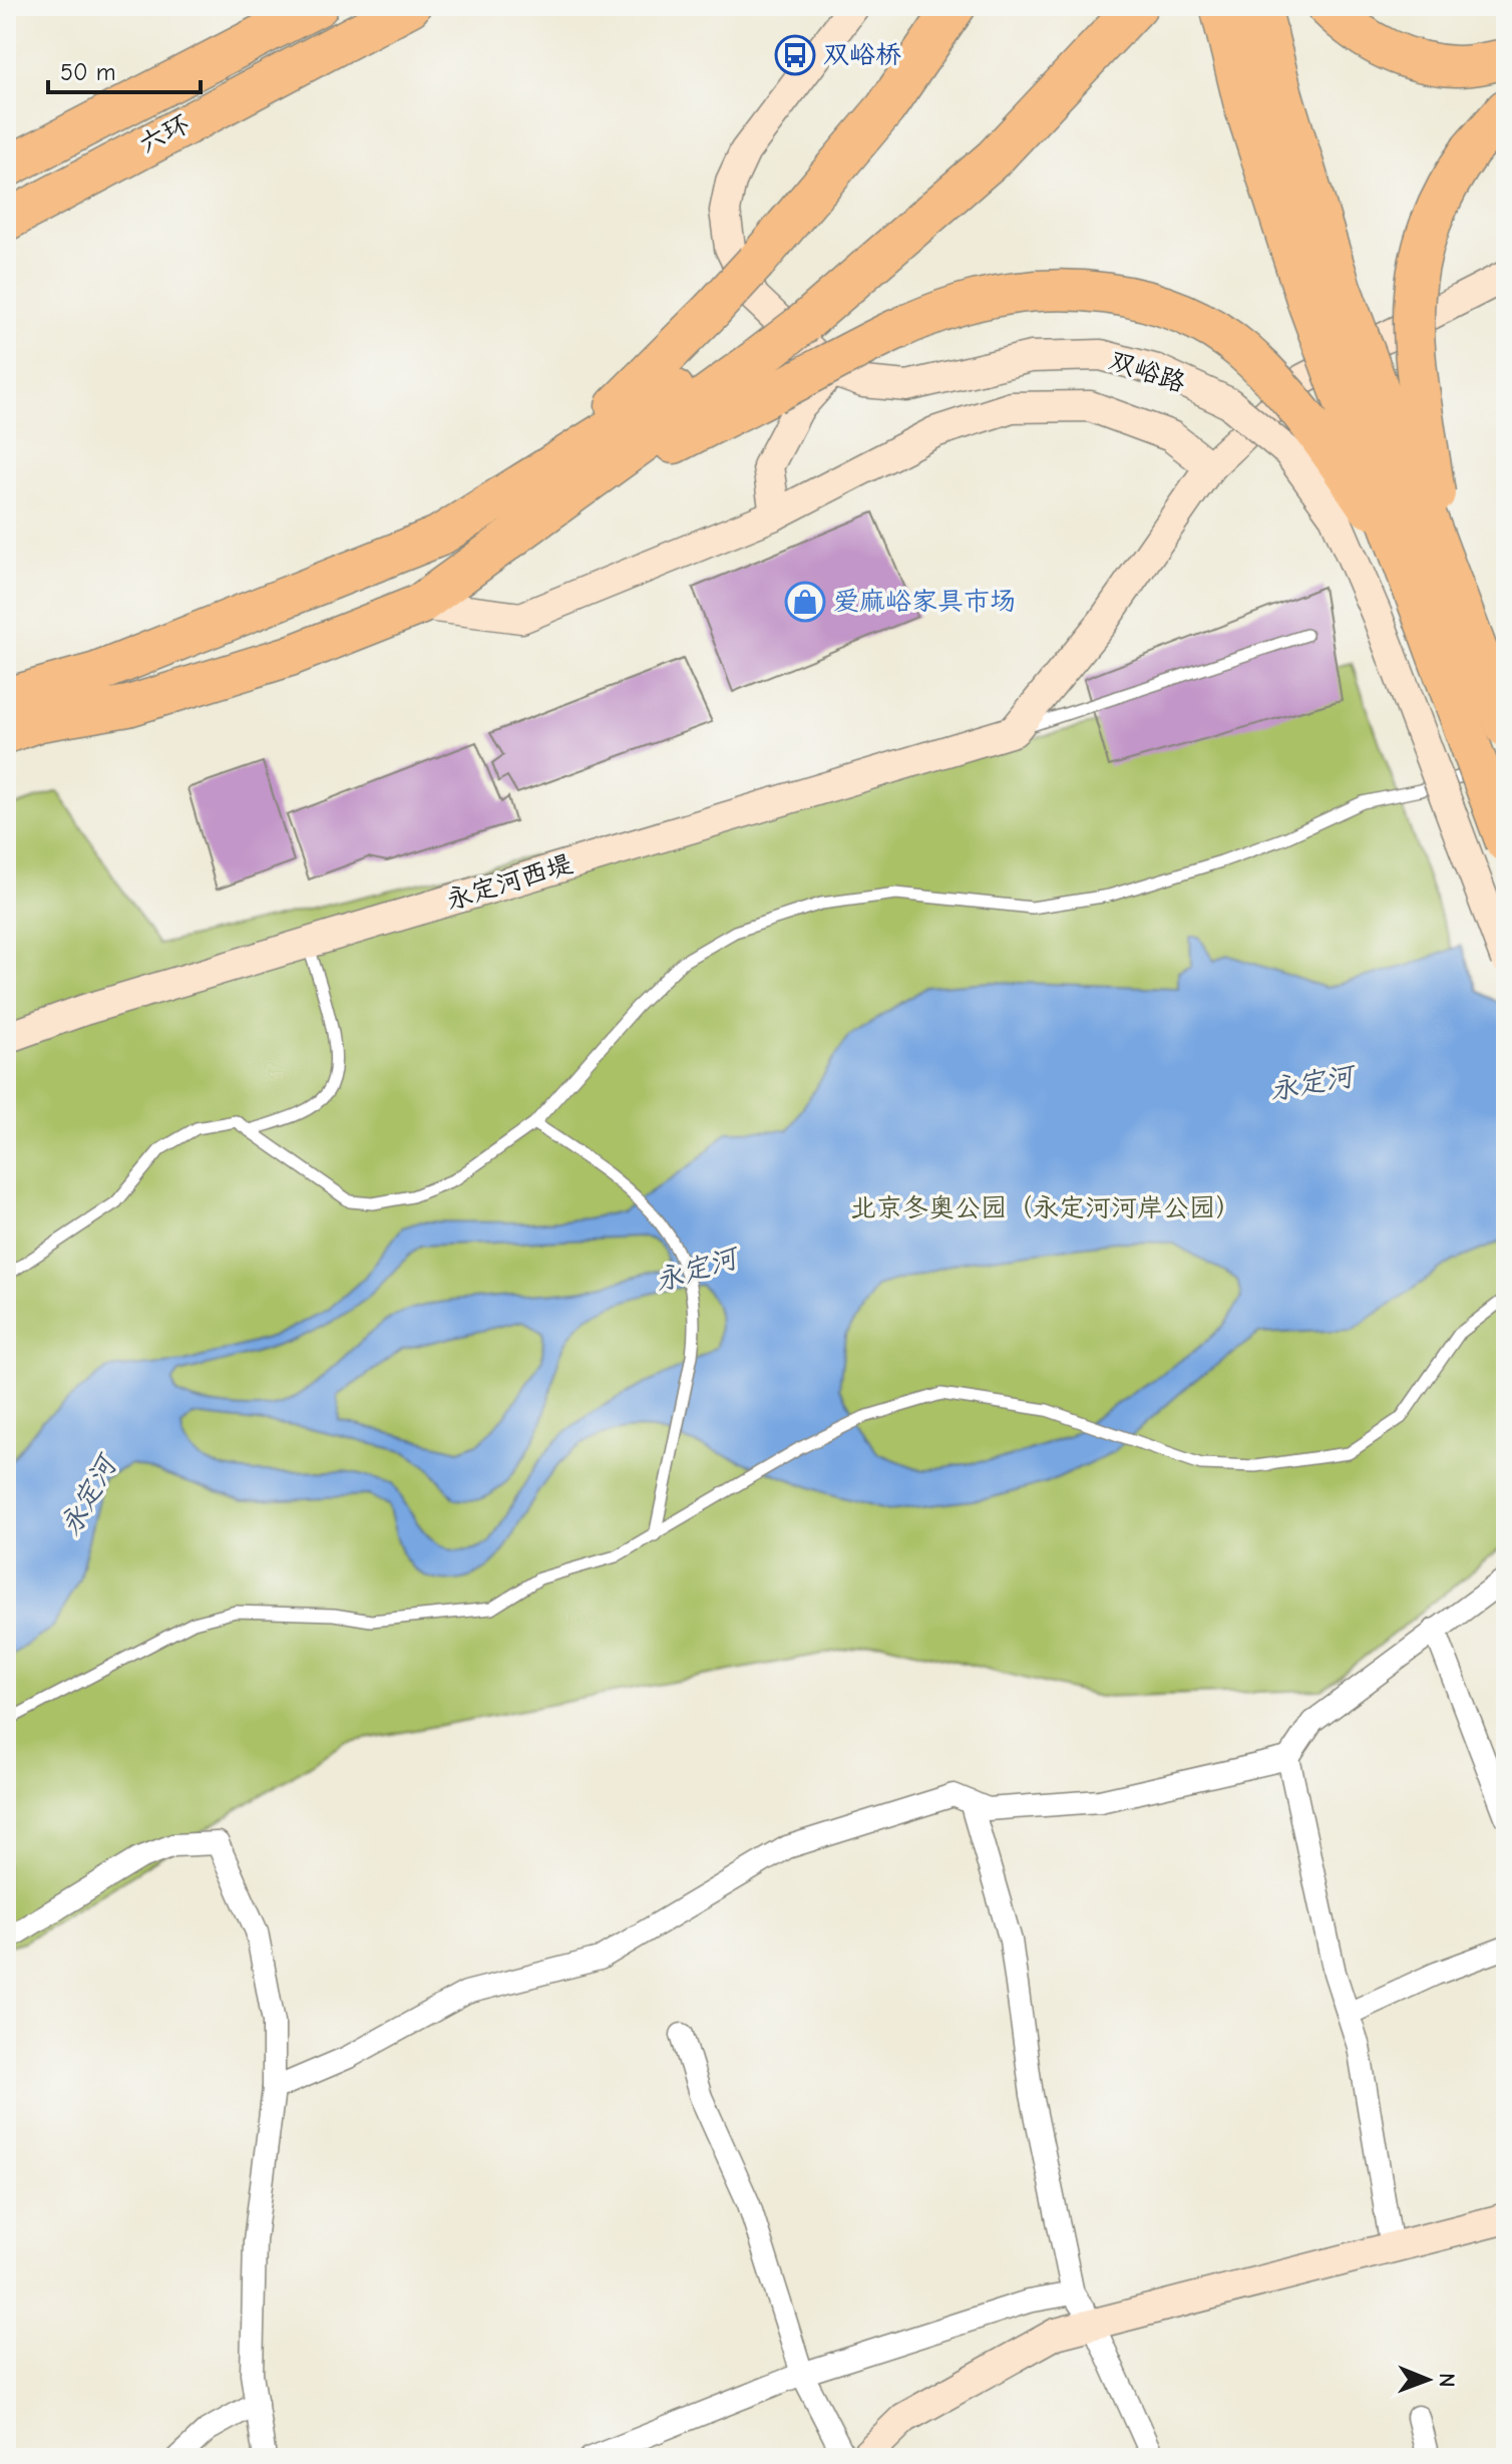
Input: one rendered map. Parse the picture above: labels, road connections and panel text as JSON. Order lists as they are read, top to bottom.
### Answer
{
  "streets": {
    "highway": ["六环"],
    "street": ["双峪路", "永定河西堤"]
  },
  "water": ["永定河"],
  "parks": ["北京冬奥公园（永定河河岸公园）"],
  "places": {
    "bus stop": ["双峪桥"],
    "shop": ["爱麻峪家具市场"]
  },
  "scale_bar": "50 m",
  "north": "right"
}
